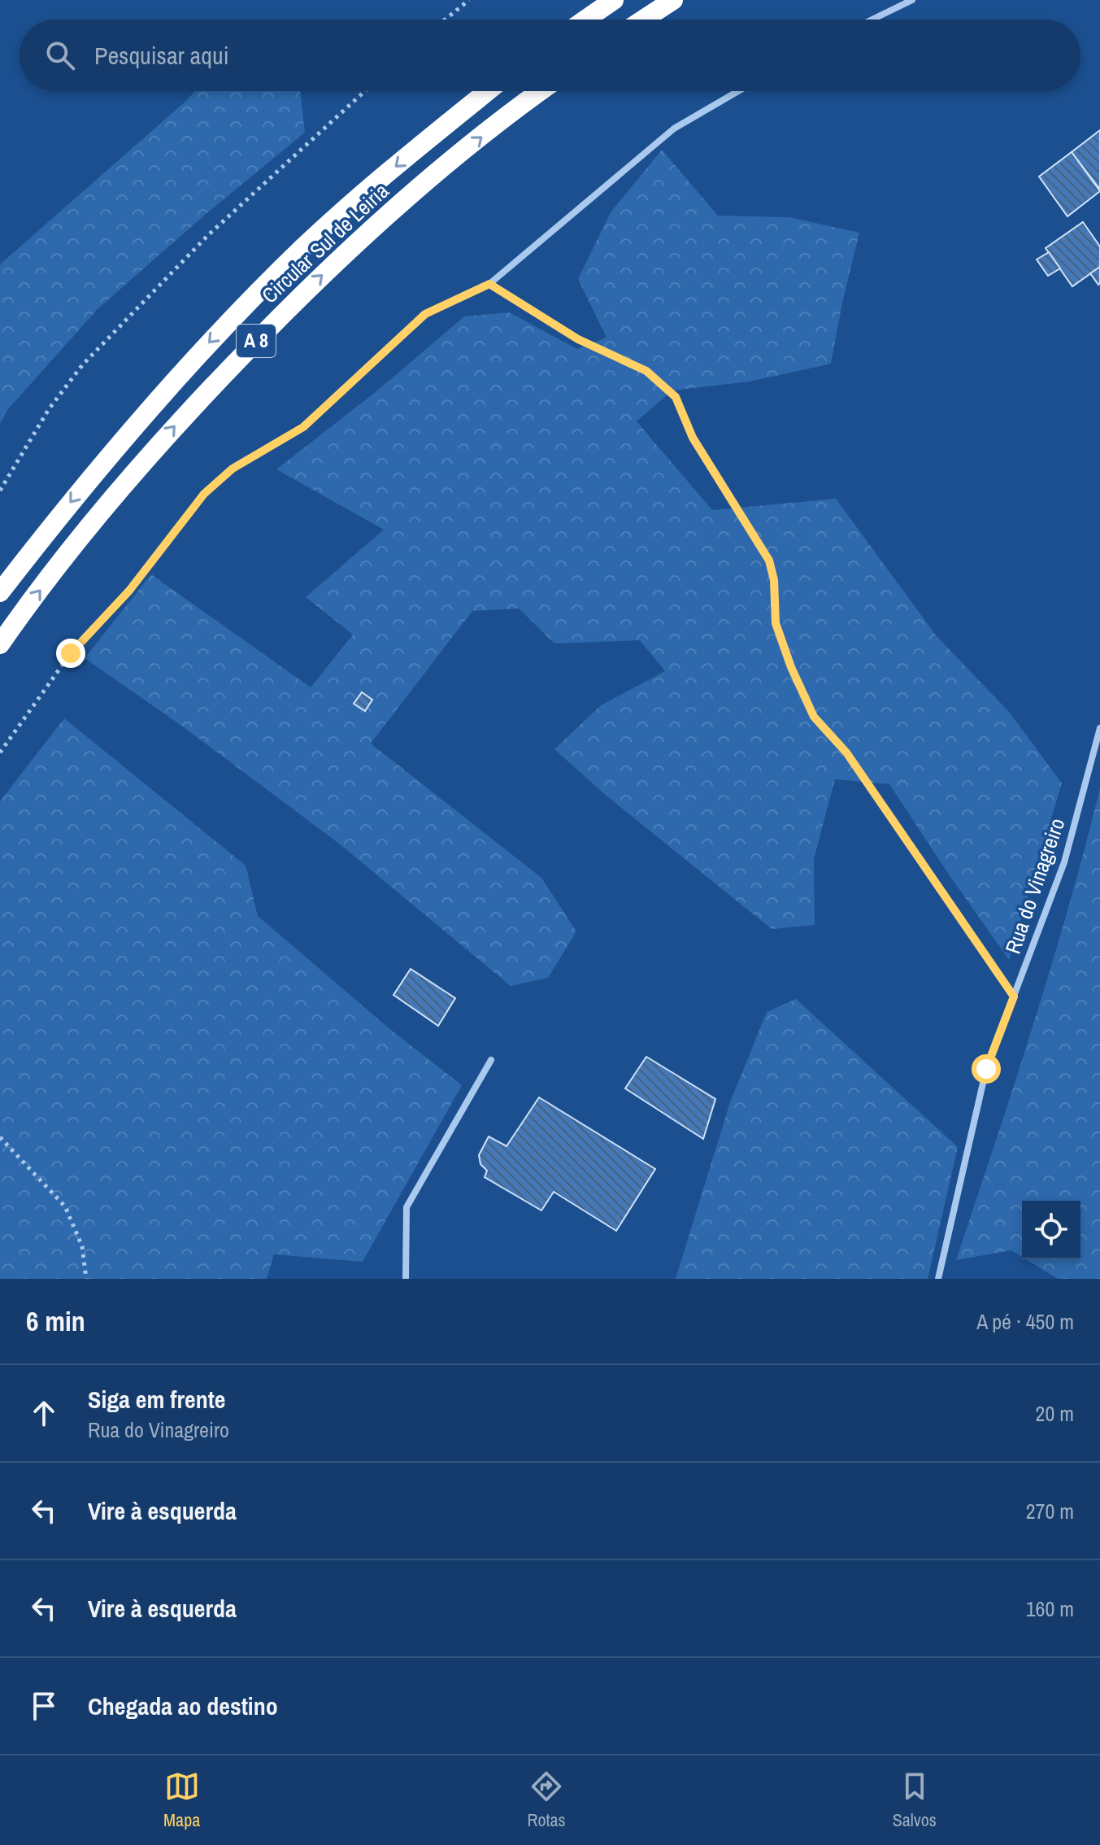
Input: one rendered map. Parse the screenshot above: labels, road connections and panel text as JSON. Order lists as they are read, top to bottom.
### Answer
{
  "streets": {
    "highway": ["Circular Sul de Leiria", "A 8"],
    "street": ["Rua do Vinagreiro"]
  },
  "page": {
    "search": "Pesquisar aqui",
    "heading": ["6 min", "A pé · 450 m"],
    "list": [
      ["Siga em frente", "Rua do Vinagreiro", "20 m"],
      ["Vire à esquerda", "270 m"],
      ["Vire à esquerda", "160 m"],
      "Chegada ao destino"
    ],
    "nav": ["Mapa", "Rotas", "Salvos"]
  }
}
